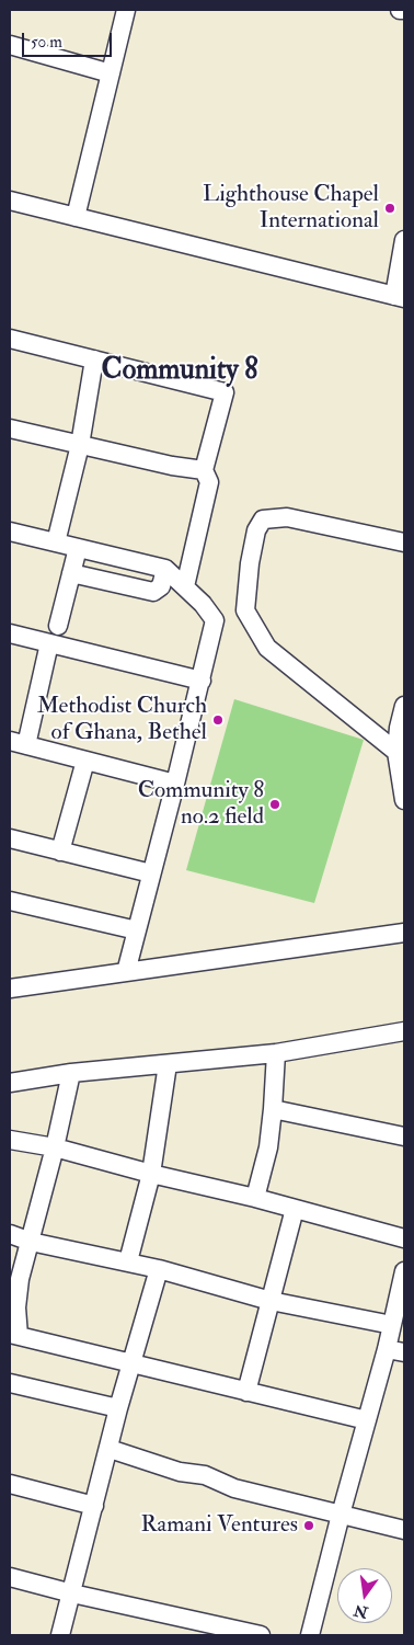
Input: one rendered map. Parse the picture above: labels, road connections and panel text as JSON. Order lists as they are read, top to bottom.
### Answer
{
  "districts": ["Community 8"],
  "places": [
    "Lighthouse Chapel International",
    "Methodist Church of Ghana, Bethel",
    "Community 8 no.2 field",
    "Ramani Ventures"
  ],
  "scale_bar": "50 m",
  "north": "bottom"
}
